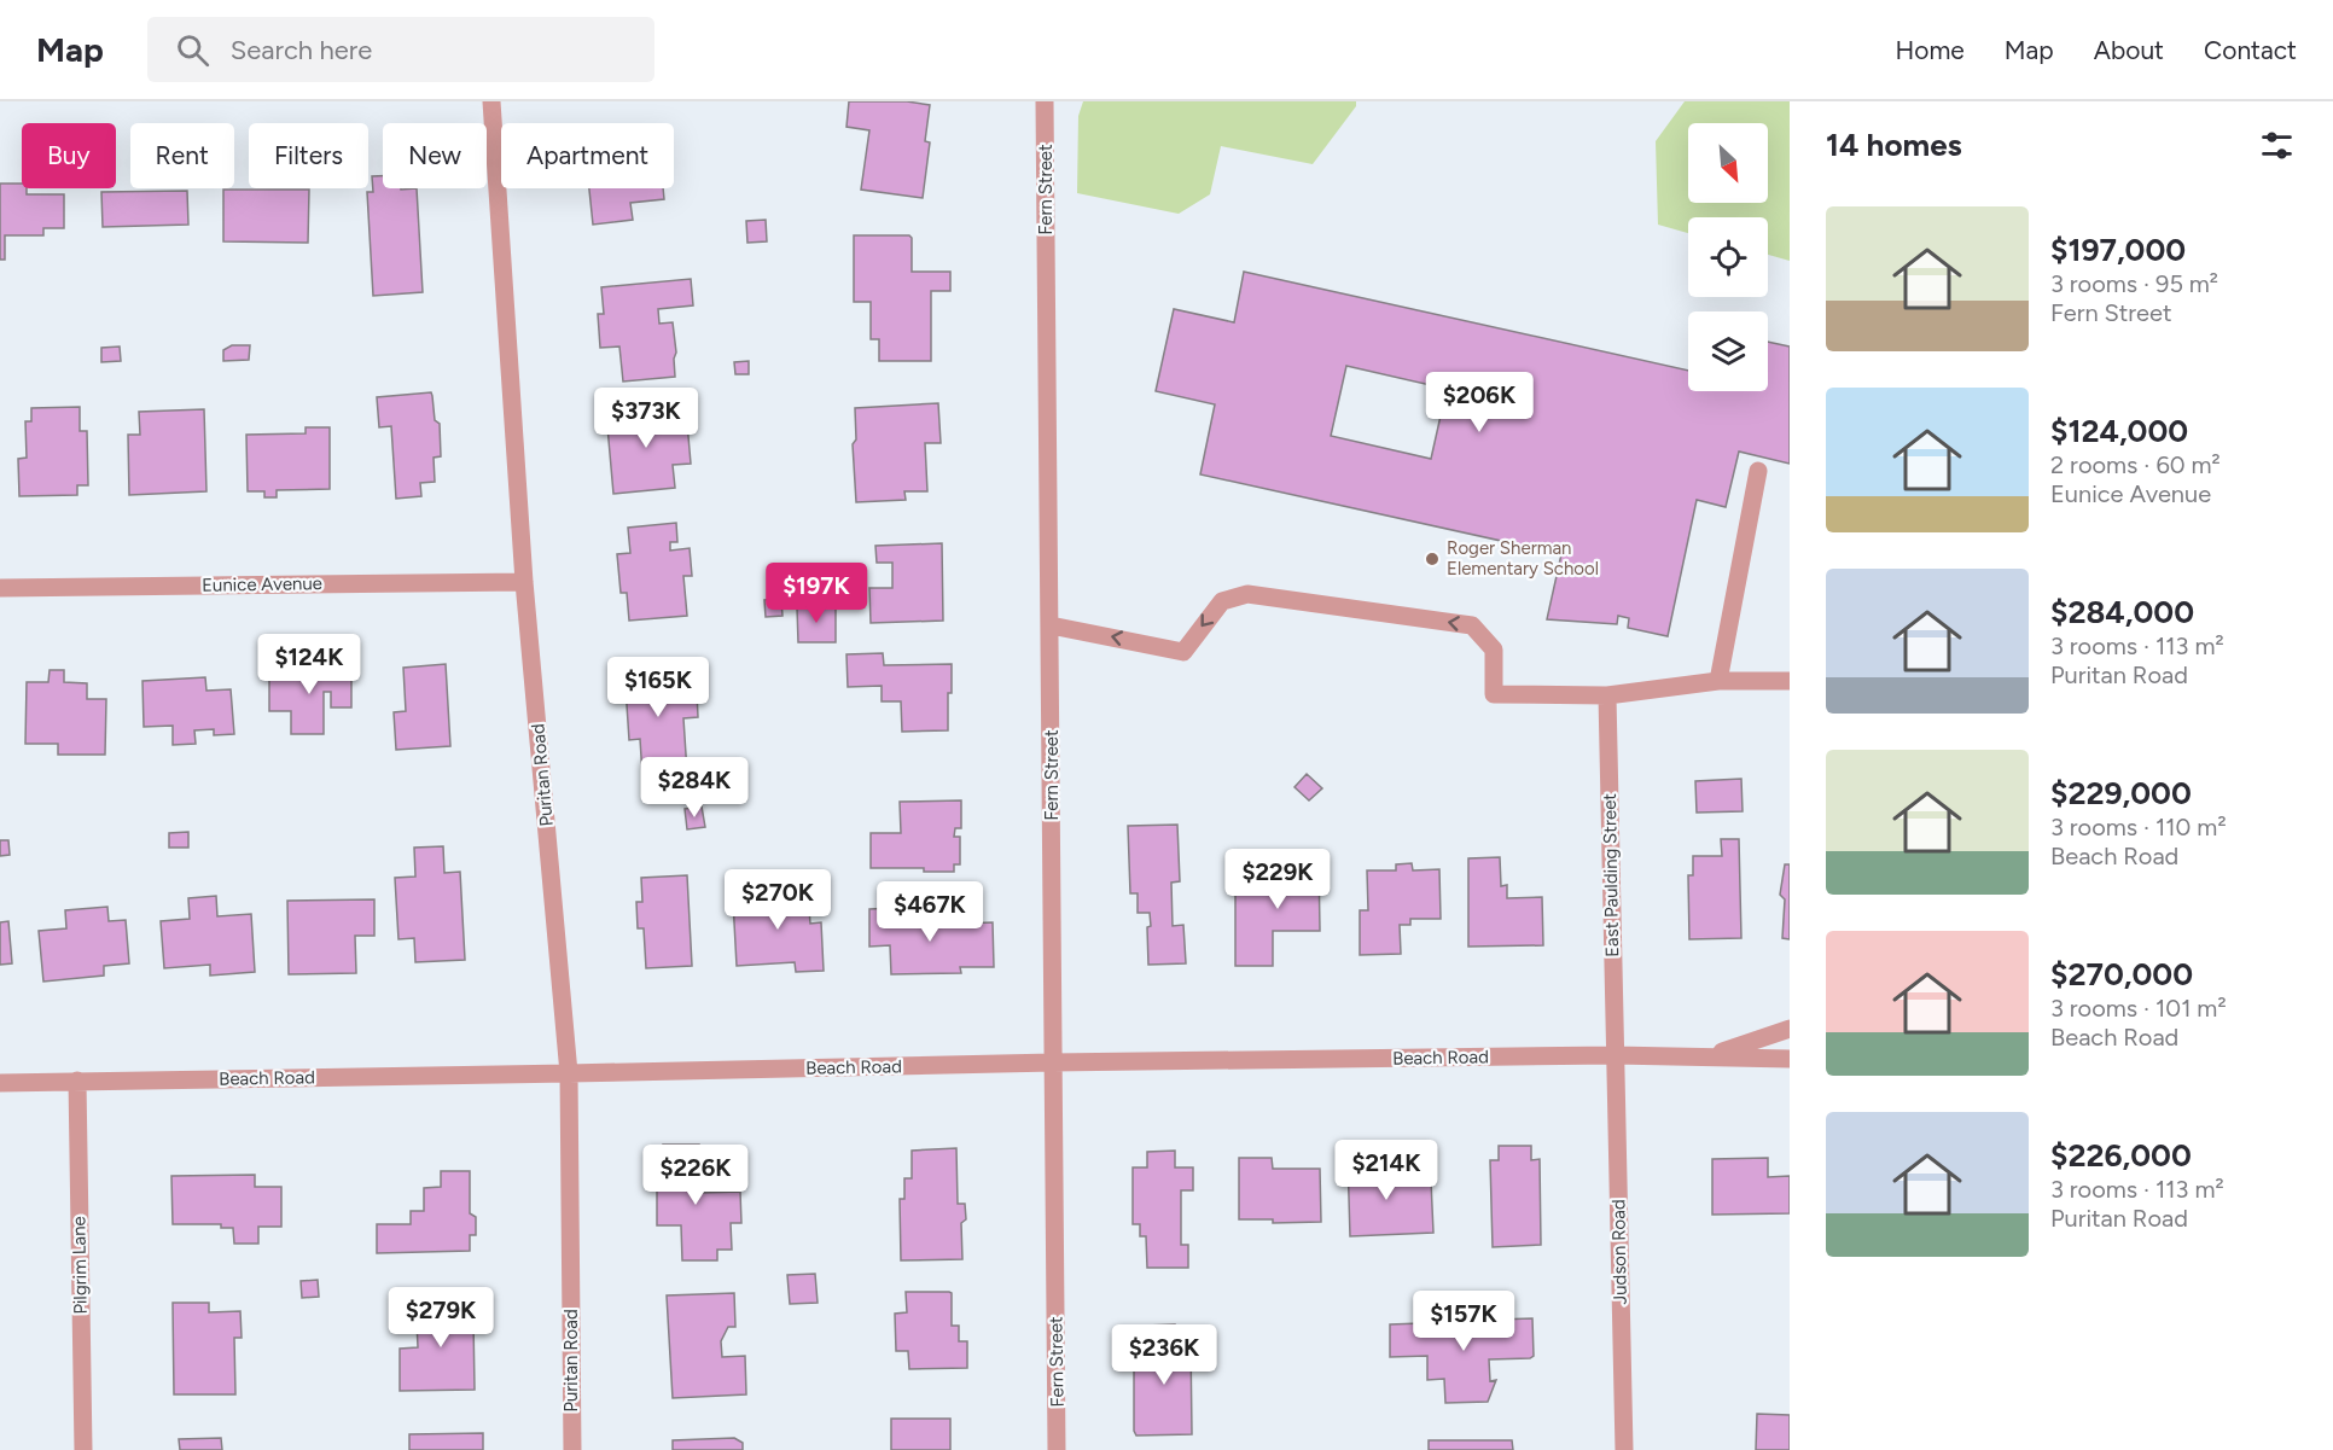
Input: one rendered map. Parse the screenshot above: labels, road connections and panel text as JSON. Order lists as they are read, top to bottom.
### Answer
{
  "streets": {
    "street": [
      "Fern Street",
      "Eunice Avenue",
      "Puritan Road",
      "East Paulding Street",
      "Beach Road",
      "Judson Road",
      "Pilgrim Lane"
    ]
  },
  "crossings": [
    ["Fern Street", "Beach Road"],
    ["Eunice Avenue", "Puritan Road"],
    ["Puritan Road", "Beach Road"],
    ["East Paulding Street", "Beach Road"],
    ["East Paulding Street", "Judson Road"],
    ["Beach Road", "Judson Road"],
    ["Beach Road", "Pilgrim Lane"]
  ],
  "places": ["Roger Sherman Elementary School"],
  "north": "bottom right",
  "page": {
    "header": "Map",
    "search": "Search here",
    "nav": [
      "Home",
      "Map",
      "About",
      "Contact"
    ],
    "heading": "14 homes",
    "chip": [
      "Buy",
      "Rent",
      "Filters",
      "New",
      "Apartment"
    ],
    "list": [
      {
        "name": "$197,000",
        "note": "3 rooms · 95 m² · Fern Street"
      },
      {
        "name": "$124,000",
        "note": "2 rooms · 60 m² · Eunice Avenue"
      },
      {
        "name": "$284,000",
        "note": "3 rooms · 113 m² · Puritan Road"
      },
      {
        "name": "$229,000",
        "note": "3 rooms · 110 m² · Beach Road"
      },
      {
        "name": "$270,000",
        "note": "3 rooms · 101 m² · Beach Road"
      },
      {
        "name": "$226,000",
        "note": "3 rooms · 113 m² · Puritan Road"
      }
    ],
    "price": [
      "$206K",
      "$373K",
      "$197K",
      "$124K",
      "$165K",
      "$284K",
      "$229K",
      "$270K",
      "$467K",
      "$214K",
      "$226K",
      "$279K",
      "$157K",
      "$236K"
    ]
  }
}
